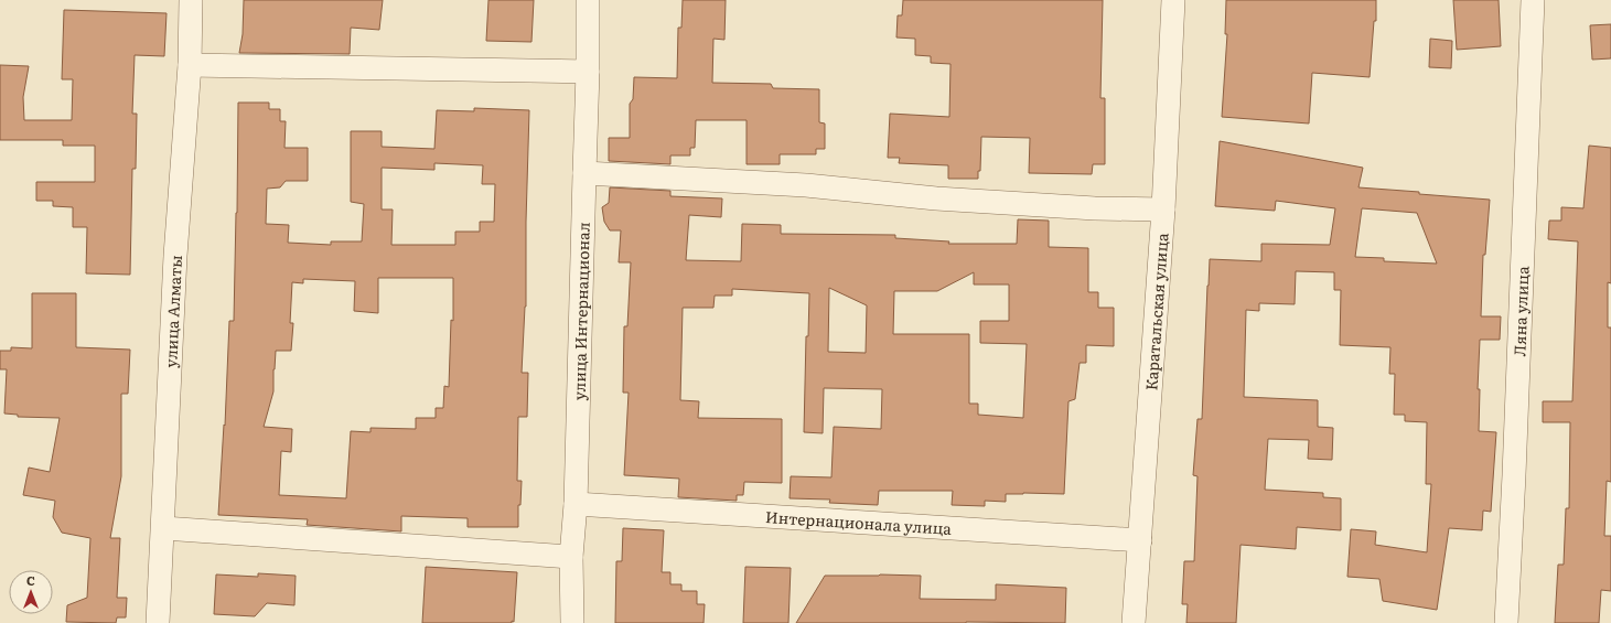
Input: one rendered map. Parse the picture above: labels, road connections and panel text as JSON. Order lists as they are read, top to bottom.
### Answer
{
  "streets": {
    "street": [
      "улица Алматы",
      "улица Интернационал",
      "Каратальская улица",
      "Ляна улица",
      "Интернационала улица"
    ]
  },
  "crossings": [
    ["улица Интернационал", "Интернационала улица"],
    ["Каратальская улица", "Интернационала улица"]
  ],
  "north": "top"
}
